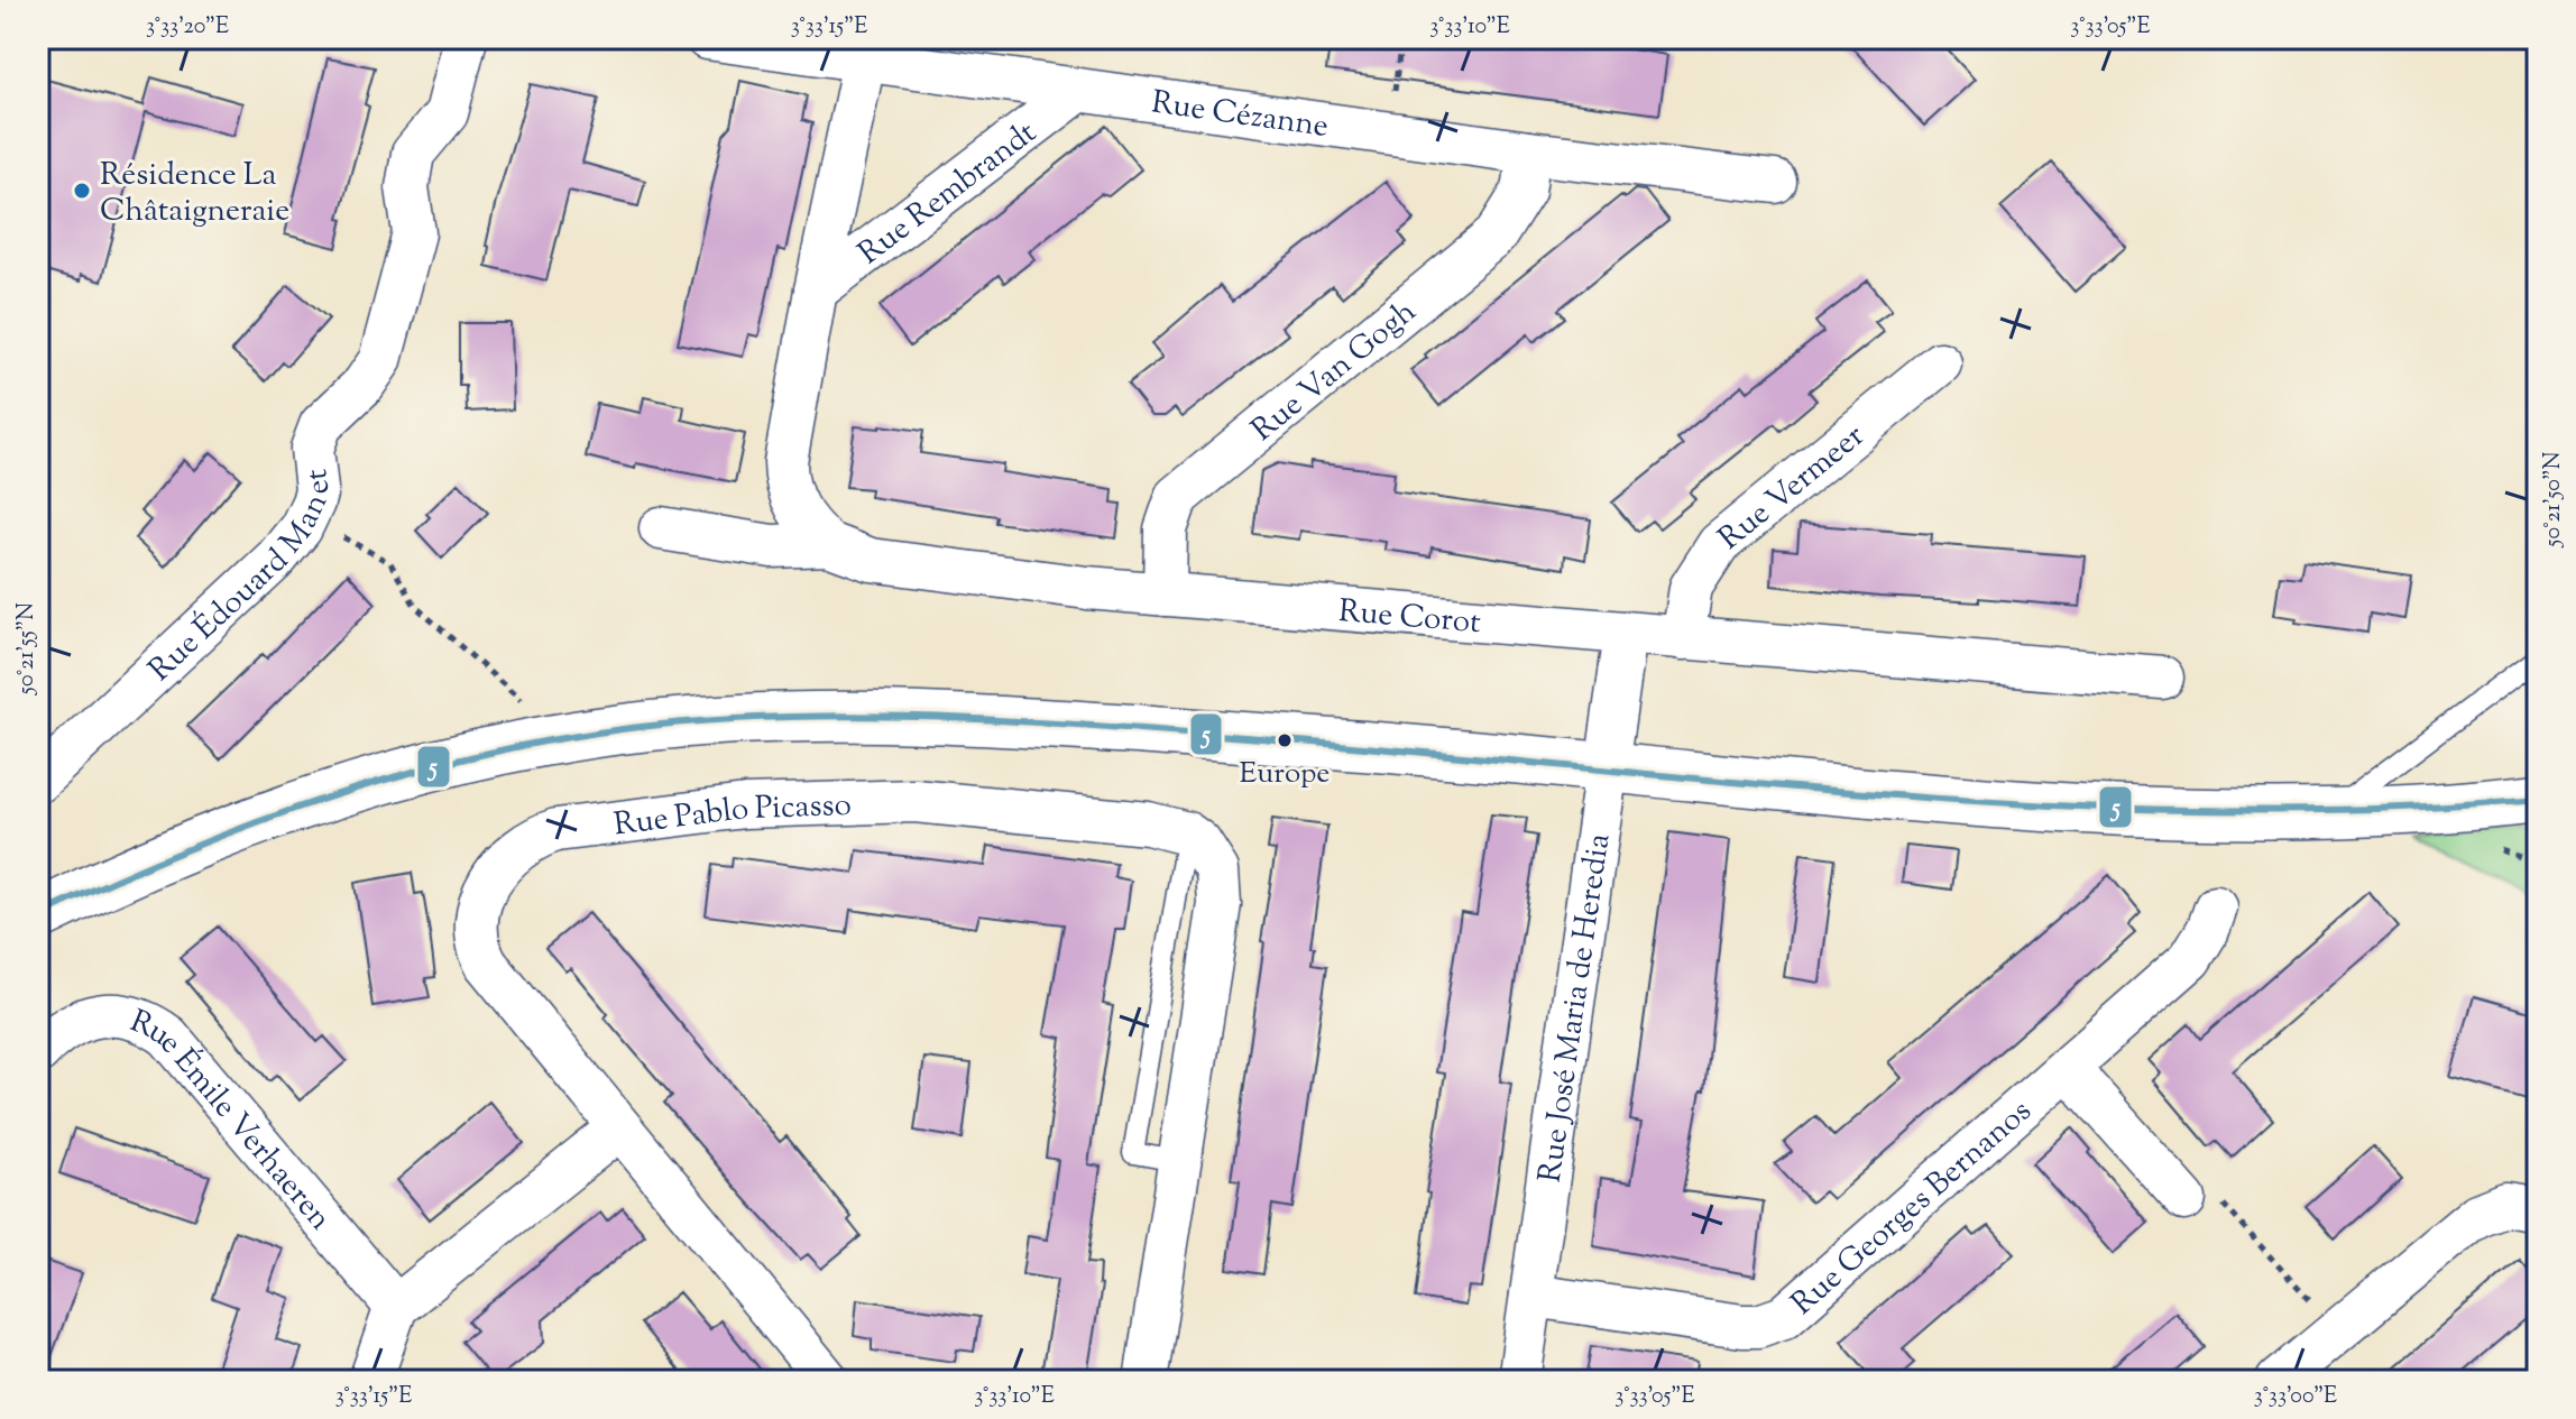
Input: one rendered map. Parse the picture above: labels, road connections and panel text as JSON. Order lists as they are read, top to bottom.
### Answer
{
  "streets": {
    "street": [
      "Rue Cézanne",
      "Rue Rembrandt",
      "Rue Van Gogh",
      "Rue Vermeer",
      "Rue Édouard Manet",
      "Rue Corot",
      "Rue Pablo Picasso",
      "Rue José Maria de Heredia",
      "Rue Émile Verhaeren",
      "Rue Georges Bernanos"
    ]
  },
  "crossings": [
    ["Rue Cézanne", "Rue Rembrandt"],
    ["Rue Cézanne", "Rue Van Gogh"],
    ["Rue Rembrandt", "Rue Corot"],
    ["Rue Van Gogh", "Rue Corot"],
    ["Rue Vermeer", "Rue Corot"],
    ["Rue Corot", "Rue José Maria de Heredia"],
    ["Rue José Maria de Heredia", "Rue Georges Bernanos"]
  ],
  "places": ["Résidence La Châtaigneraie", "Europe"],
  "lines": ["transit line 5"],
  "coordinates": [
    "3°33'20\"E",
    "3°33'15\"E",
    "3°33'10\"E",
    "3°33'05\"E",
    "50°21'50\"N",
    "50°21'55\"N",
    "3°33'00\"E"
  ]
}
